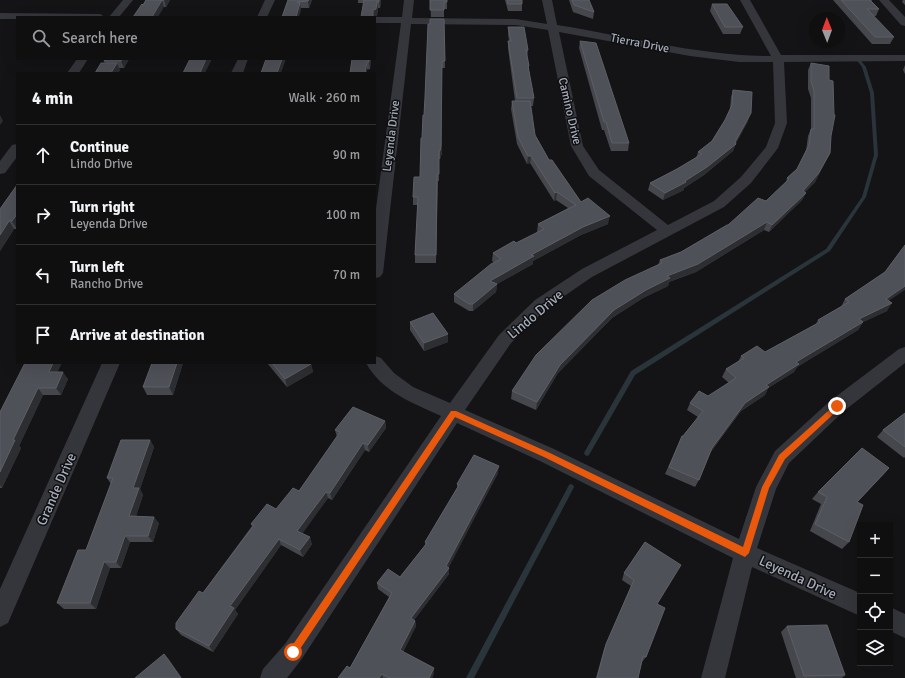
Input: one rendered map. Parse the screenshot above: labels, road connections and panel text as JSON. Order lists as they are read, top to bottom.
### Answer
{
  "streets": {
    "street": [
      "Tierra Drive",
      "Camino Drive",
      "Leyenda Drive",
      "Lindo Drive",
      "Grande Drive"
    ]
  },
  "crossings": [
    ["Tierra Drive", "Camino Drive"],
    ["Tierra Drive", "Leyenda Drive"],
    ["Tierra Drive", "Lindo Drive"],
    ["Camino Drive", "Lindo Drive"],
    ["Leyenda Drive", "Lindo Drive"]
  ],
  "north": "top",
  "page": {
    "search": "Search here",
    "heading": ["4 min", "Walk · 260 m"],
    "list": [
      ["Continue", "Lindo Drive", "90 m"],
      ["Turn right", "Leyenda Drive", "100 m"],
      ["Turn left", "Rancho Drive", "70 m"],
      "Arrive at destination"
    ],
    "map_buttons": ["+", "−"]
  }
}
